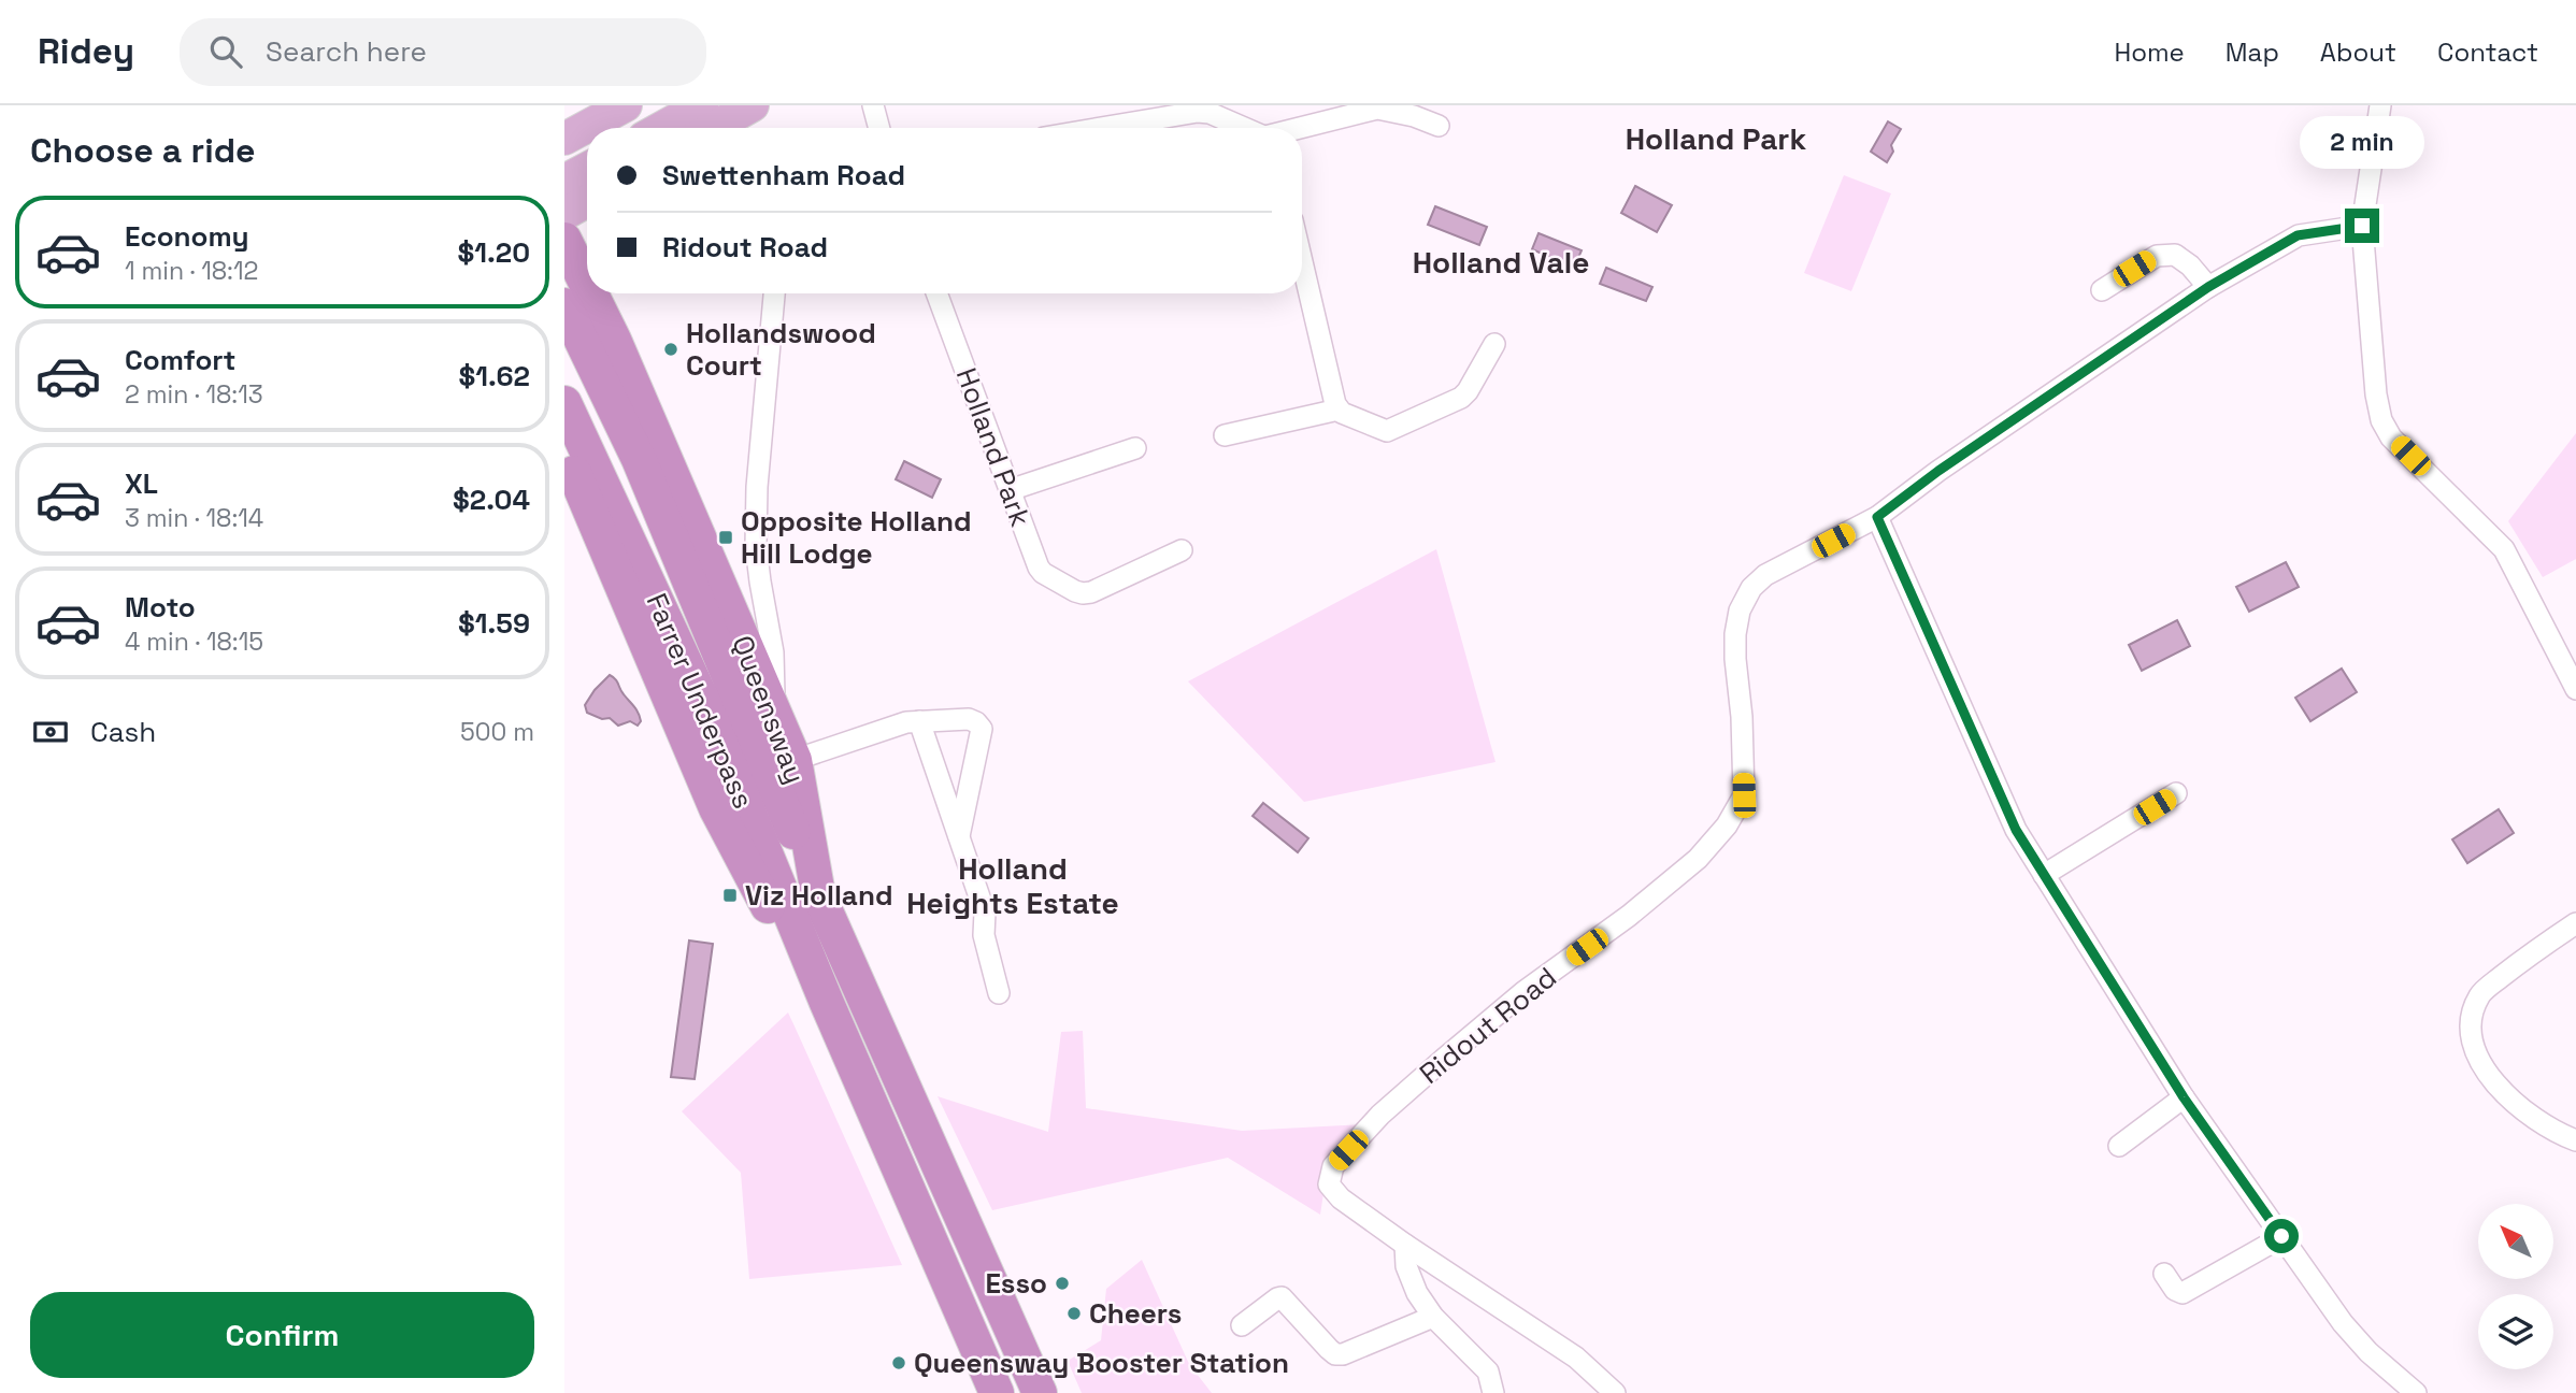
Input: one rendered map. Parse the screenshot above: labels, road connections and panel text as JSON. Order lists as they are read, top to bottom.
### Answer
{
  "streets": {
    "highway": ["Farrer Underpass", "Queensway"],
    "street": ["Holland Park", "Ridout Road"]
  },
  "crossings": [
    ["Farrer Underpass", "Queensway"]
  ],
  "districts": ["Holland Park", "Holland Vale", "Holland Heights Estate"],
  "places": {
    "other": [
      "Hollandswood Court",
      "Esso",
      "Cheers",
      "Queensway Booster Station"
    ],
    "transit": ["Opposite Holland Hill Lodge", "Viz Holland"]
  },
  "north": "top left",
  "page": {
    "header": "Ridey",
    "search": "Search here",
    "nav": [
      "Home",
      "Map",
      "About",
      "Contact"
    ],
    "heading": "Choose a ride",
    "bubble": "2 min",
    "banner": ["Swettenham Road", "Ridout Road"],
    "list": [
      {
        "name": "Economy",
        "note": "1 min · 18:12",
        "value": "$1.20"
      },
      {
        "name": "Comfort",
        "note": "2 min · 18:13",
        "value": "$1.62"
      },
      {
        "name": "XL",
        "note": "3 min · 18:14",
        "value": "$2.04"
      },
      {
        "name": "Moto",
        "note": "4 min · 18:15",
        "value": "$1.59"
      }
    ],
    "pay": ["Cash", "500 m"],
    "buttons": "Confirm"
  }
}
